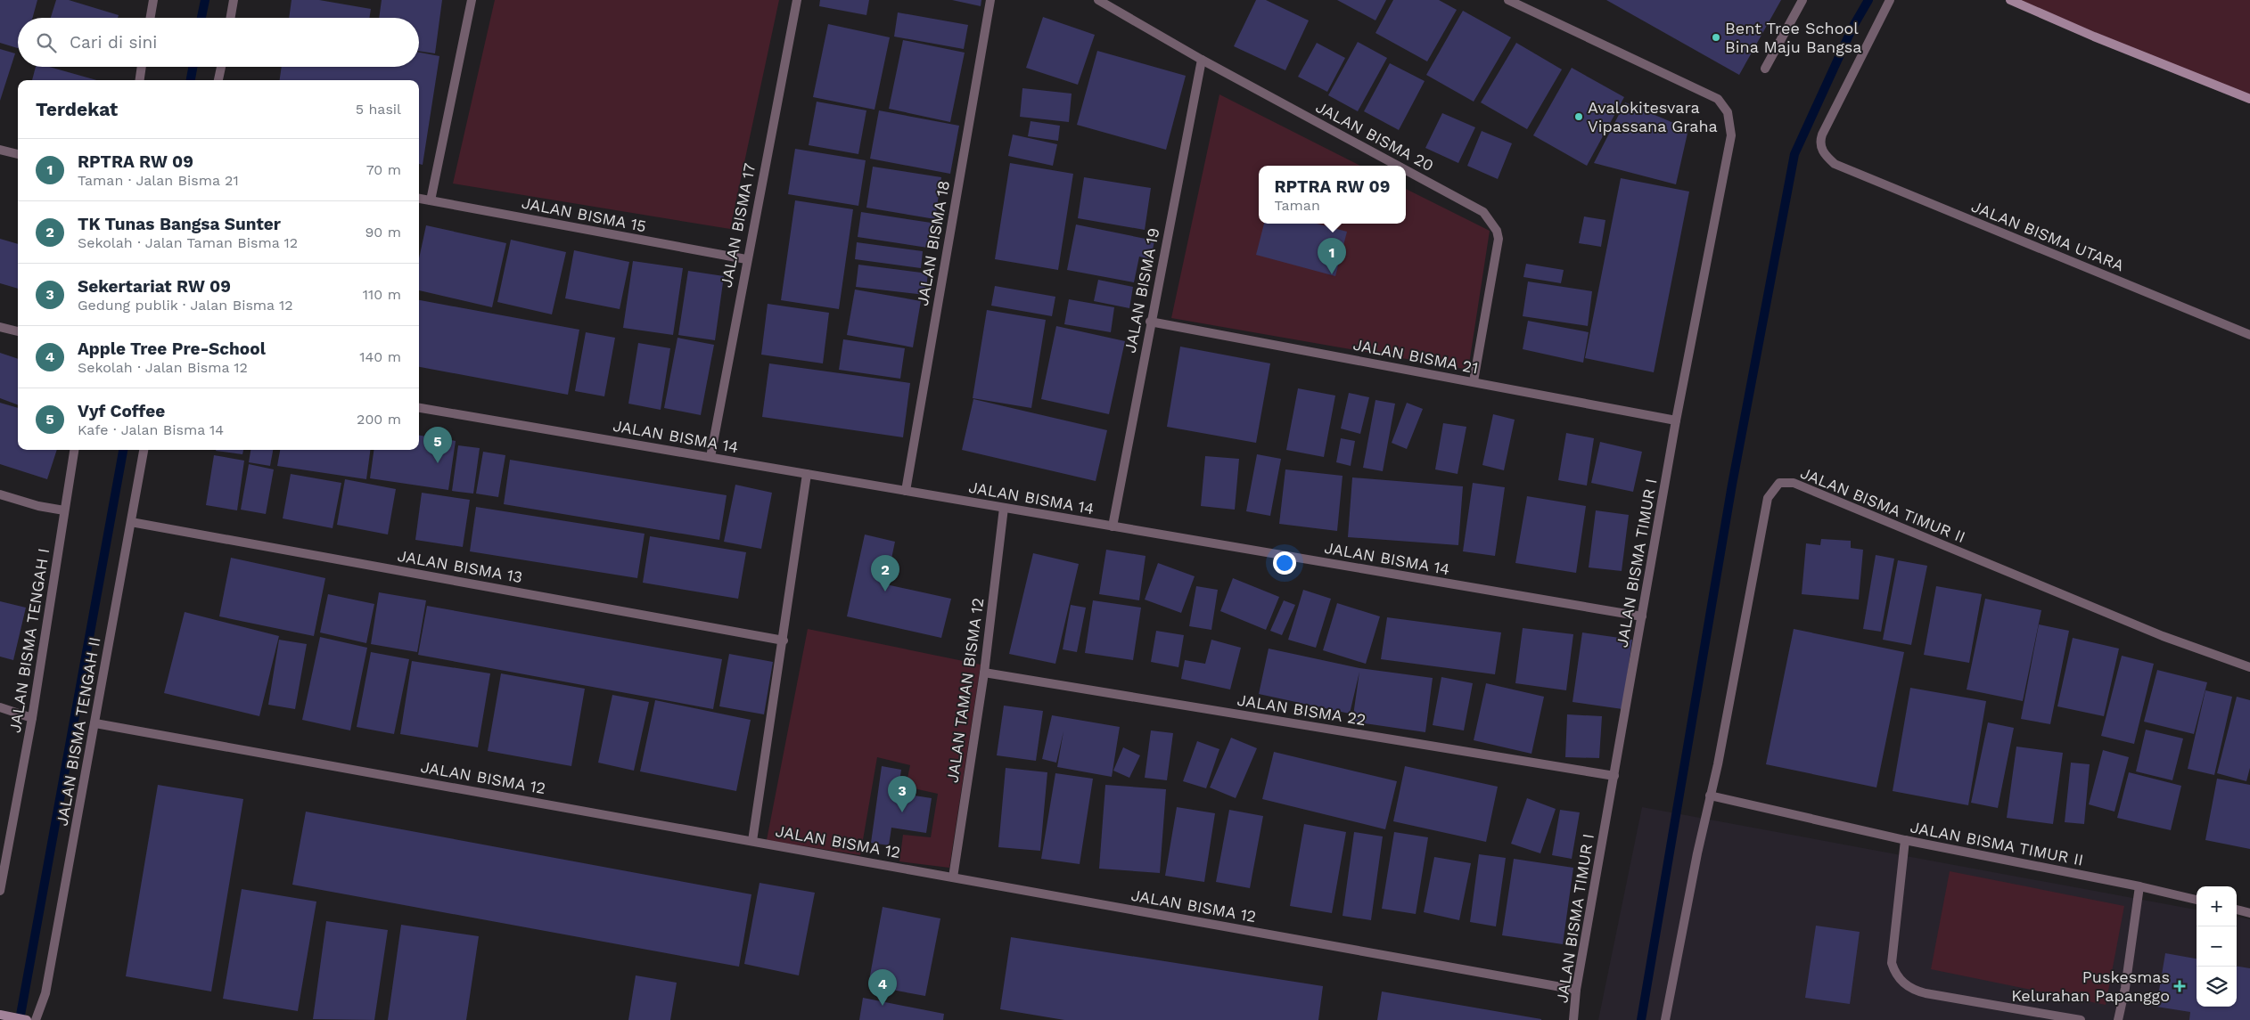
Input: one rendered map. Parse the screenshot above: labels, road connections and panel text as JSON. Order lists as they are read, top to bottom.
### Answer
{
  "streets": {
    "street": [
      "JALAN BISMA 20",
      "JALAN BISMA 15",
      "JALAN BISMA 17",
      "JALAN BISMA UTARA",
      "JALAN BISMA 18",
      "JALAN BISMA 19",
      "JALAN BISMA 21",
      "JALAN BISMA 14",
      "JALAN BISMA TIMUR II",
      "JALAN BISMA TIMUR I",
      "JALAN BISMA 13",
      "JALAN BISMA TENGAH I",
      "JALAN TAMAN BISMA 12",
      "JALAN BISMA 22",
      "JALAN BISMA TENGAH II",
      "JALAN BISMA 12"
    ]
  },
  "crossings": [
    ["JALAN BISMA 20", "JALAN BISMA 19"],
    ["JALAN BISMA 20", "JALAN BISMA 21"],
    ["JALAN BISMA 15", "JALAN BISMA 17"],
    ["JALAN BISMA 17", "JALAN BISMA 14"],
    ["JALAN BISMA 18", "JALAN BISMA 14"],
    ["JALAN BISMA 19", "JALAN BISMA 21"],
    ["JALAN BISMA 19", "JALAN BISMA 14"],
    ["JALAN BISMA 21", "JALAN BISMA TIMUR I"],
    ["JALAN BISMA 14", "JALAN BISMA TIMUR I"],
    ["JALAN BISMA 14", "JALAN TAMAN BISMA 12"],
    ["JALAN BISMA TIMUR I", "JALAN BISMA 22"],
    ["JALAN BISMA TIMUR I", "JALAN BISMA 12"],
    ["JALAN BISMA 13", "JALAN BISMA TENGAH II"],
    ["JALAN TAMAN BISMA 12", "JALAN BISMA 22"],
    ["JALAN TAMAN BISMA 12", "JALAN BISMA 12"],
    ["JALAN BISMA TENGAH II", "JALAN BISMA 12"]
  ],
  "places": {
    "other": ["Bent Tree School Bina Maju Bangsa", "Avalokitesvara Vipassana Graha"],
    "health": ["Puskesmas Kelurahan Papanggo"]
  },
  "page": {
    "search": "Cari di sini",
    "heading": ["Terdekat", "5 hasil"],
    "list": [
      {
        "mark": "1",
        "name": "RPTRA RW 09",
        "note": "Taman · Jalan Bisma 21",
        "value": "70 m"
      },
      {
        "mark": "2",
        "name": "TK Tunas Bangsa Sunter",
        "note": "Sekolah · Jalan Taman Bisma 12",
        "value": "90 m"
      },
      {
        "mark": "3",
        "name": "Sekertariat RW 09",
        "note": "Gedung publik · Jalan Bisma 12",
        "value": "110 m"
      },
      {
        "mark": "4",
        "name": "Apple Tree Pre-School",
        "note": "Sekolah · Jalan Bisma 12",
        "value": "140 m"
      },
      {
        "mark": "5",
        "name": "Vyf Coffee",
        "note": "Kafe · Jalan Bisma 14",
        "value": "200 m"
      }
    ],
    "popup": ["RPTRA RW 09", "Taman"],
    "pins": [
      "1",
      "5",
      "2",
      "3",
      "4"
    ],
    "map_buttons": ["+", "−"]
  }
}
